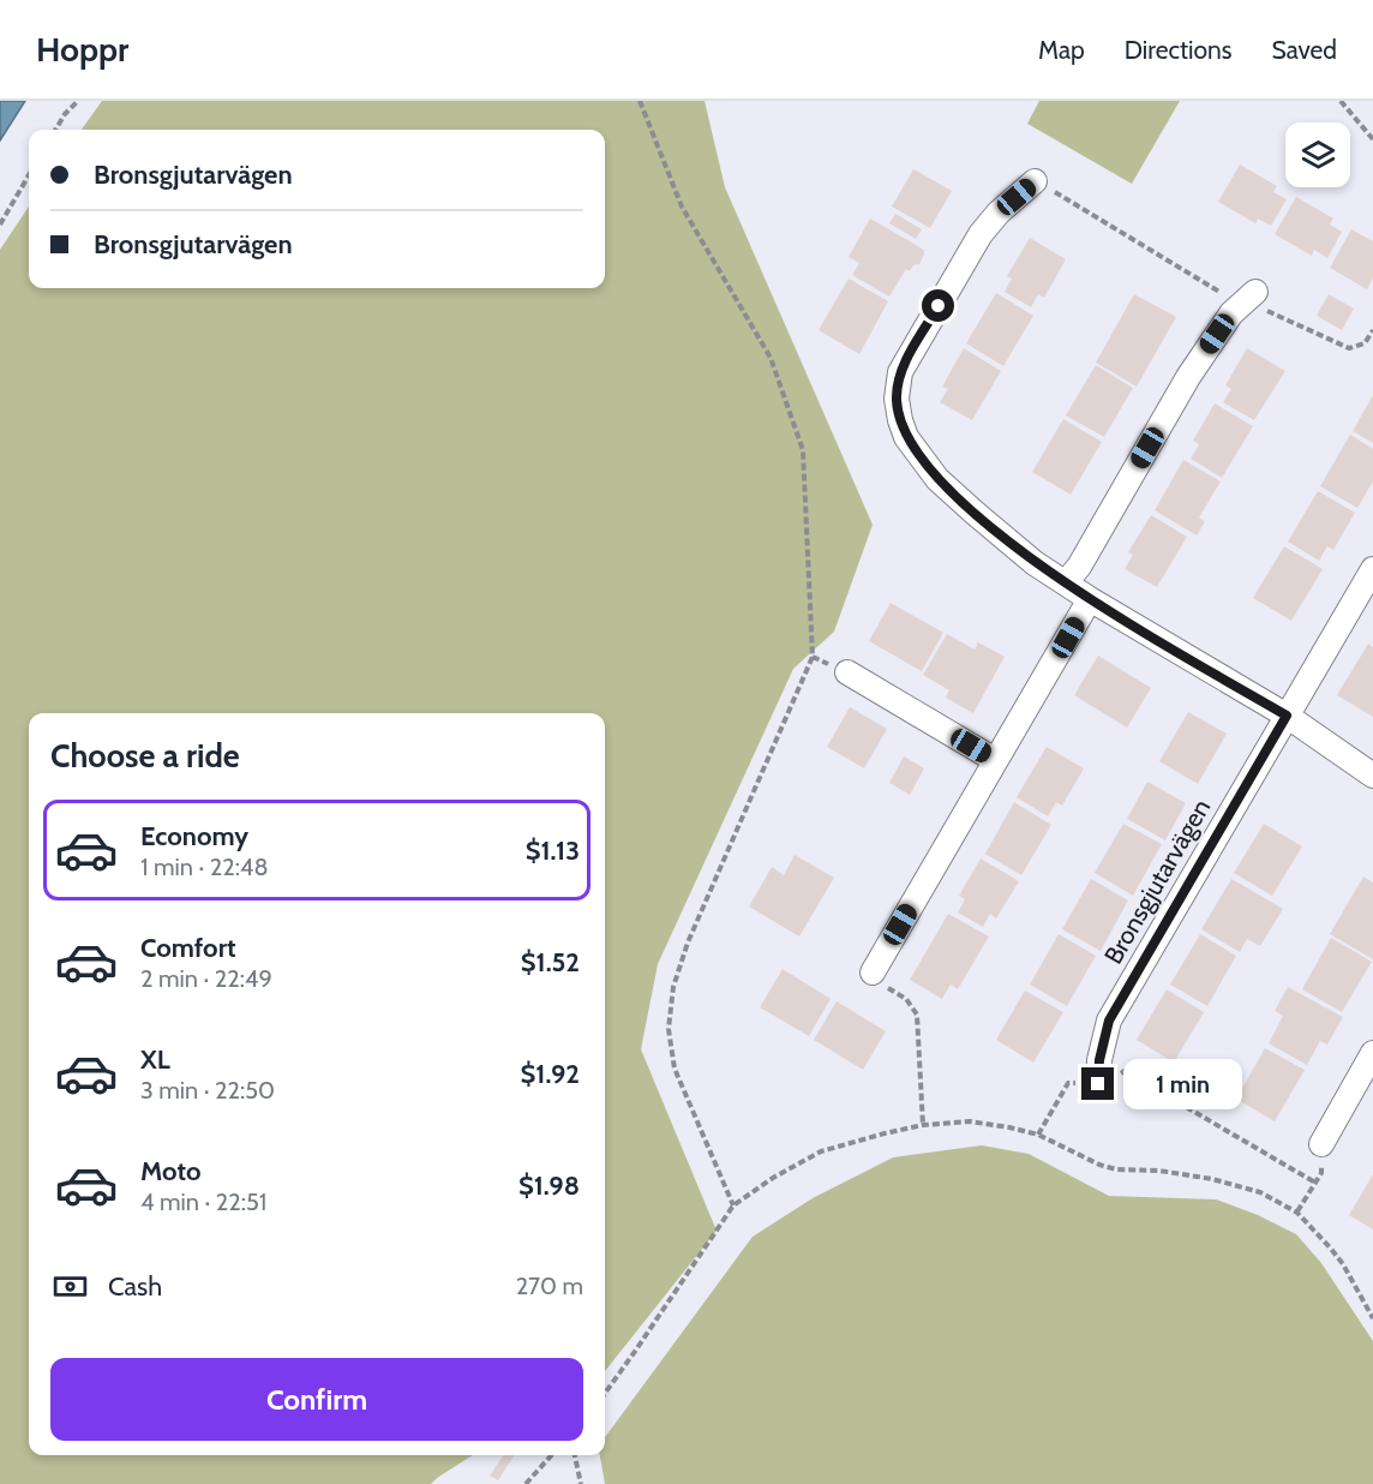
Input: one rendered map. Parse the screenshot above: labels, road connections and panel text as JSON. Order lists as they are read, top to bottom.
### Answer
{
  "streets": {
    "street": ["Bronsgjutarvägen"]
  },
  "page": {
    "header": "Hoppr",
    "nav": ["Map", "Directions", "Saved"],
    "banner": ["Bronsgjutarvägen", "Bronsgjutarvägen"],
    "heading": "Choose a ride",
    "list": [
      {
        "name": "Economy",
        "note": "1 min · 22:48",
        "value": "$1.13"
      },
      {
        "name": "Comfort",
        "note": "2 min · 22:49",
        "value": "$1.52"
      },
      {
        "name": "XL",
        "note": "3 min · 22:50",
        "value": "$1.92"
      },
      {
        "name": "Moto",
        "note": "4 min · 22:51",
        "value": "$1.98"
      }
    ],
    "bubble": "1 min",
    "pay": ["Cash", "270 m"],
    "buttons": "Confirm"
  }
}
